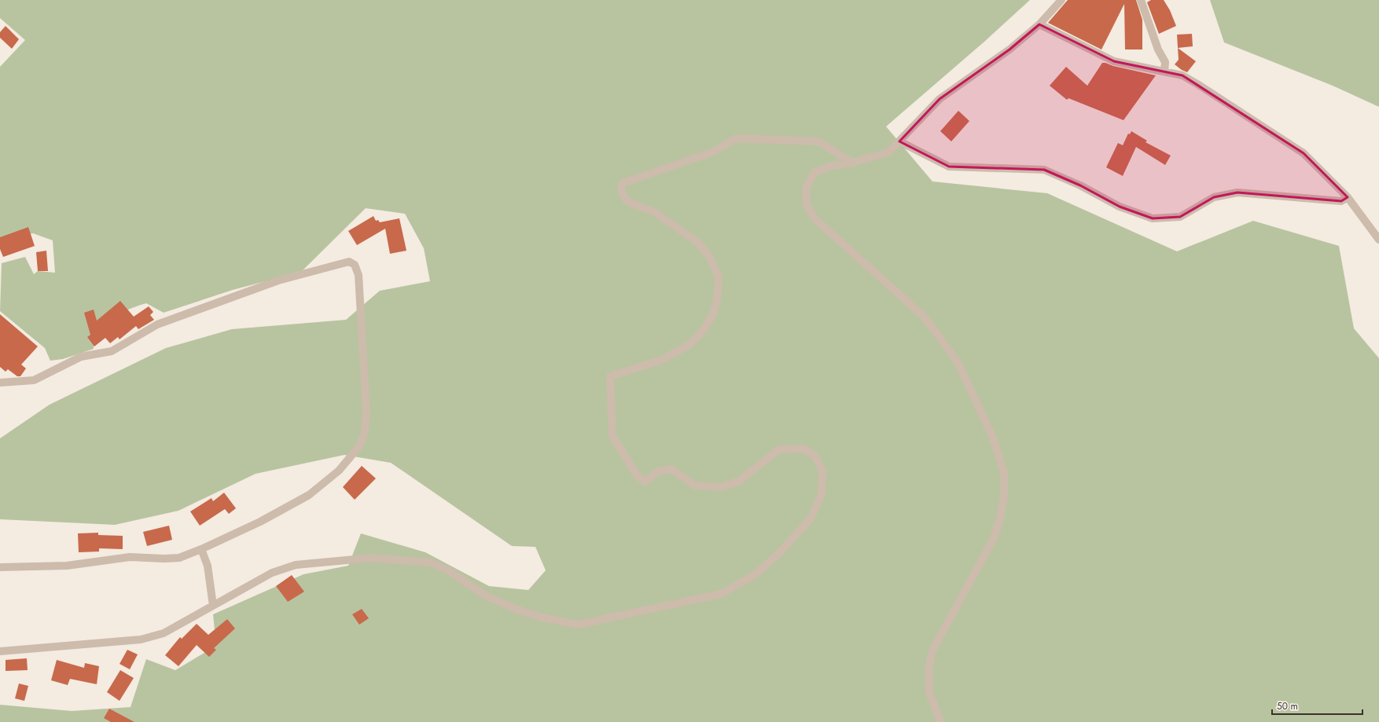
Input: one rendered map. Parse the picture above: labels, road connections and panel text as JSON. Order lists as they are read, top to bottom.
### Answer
{
  "scale_bar": "50 m"
}
